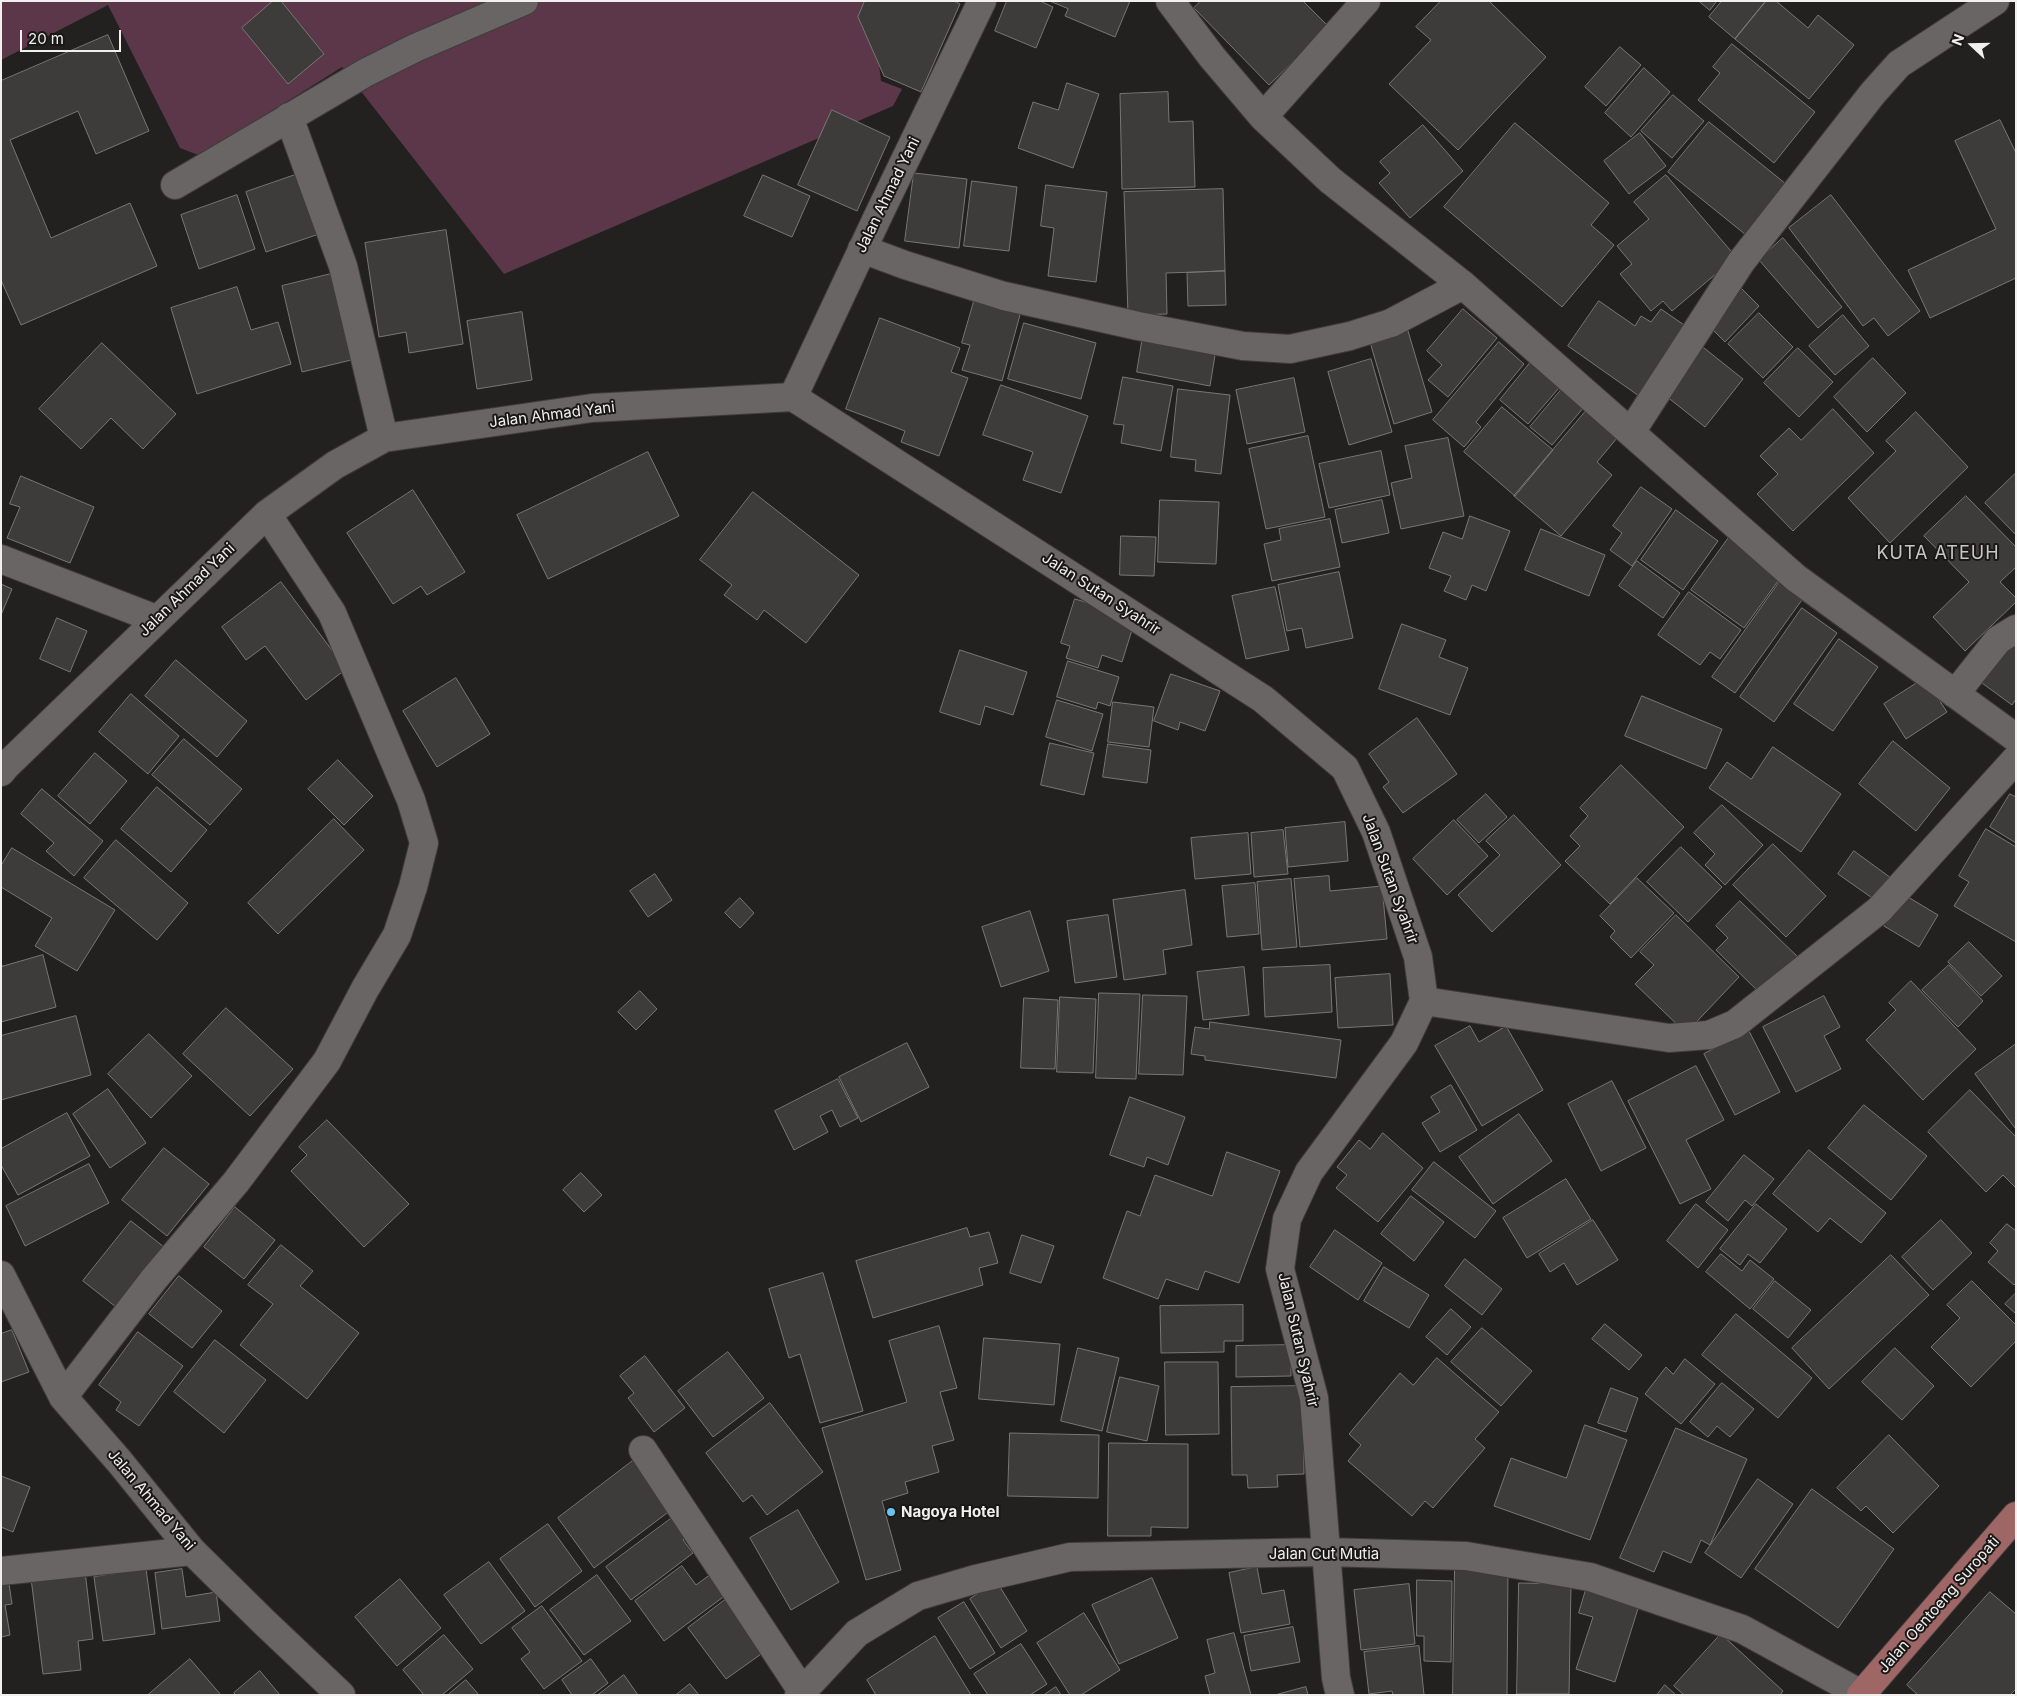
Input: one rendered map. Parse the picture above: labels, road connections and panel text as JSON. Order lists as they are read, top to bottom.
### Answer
{
  "streets": {
    "main road": ["Jalan Oentoeng Suropati"],
    "street": ["Jalan Ahmad Yani", "Jalan Sutan Syahrir", "Jalan Cut Mutia"]
  },
  "crossings": [
    ["Jalan Ahmad Yani", "Jalan Sutan Syahrir"],
    ["Jalan Sutan Syahrir", "Jalan Cut Mutia"],
    ["Jalan Cut Mutia", "Jalan Oentoeng Suropati"]
  ],
  "districts": ["KUTA ATEUH"],
  "places": ["Nagoya Hotel"],
  "scale_bar": "20 m",
  "north": "left"
}
